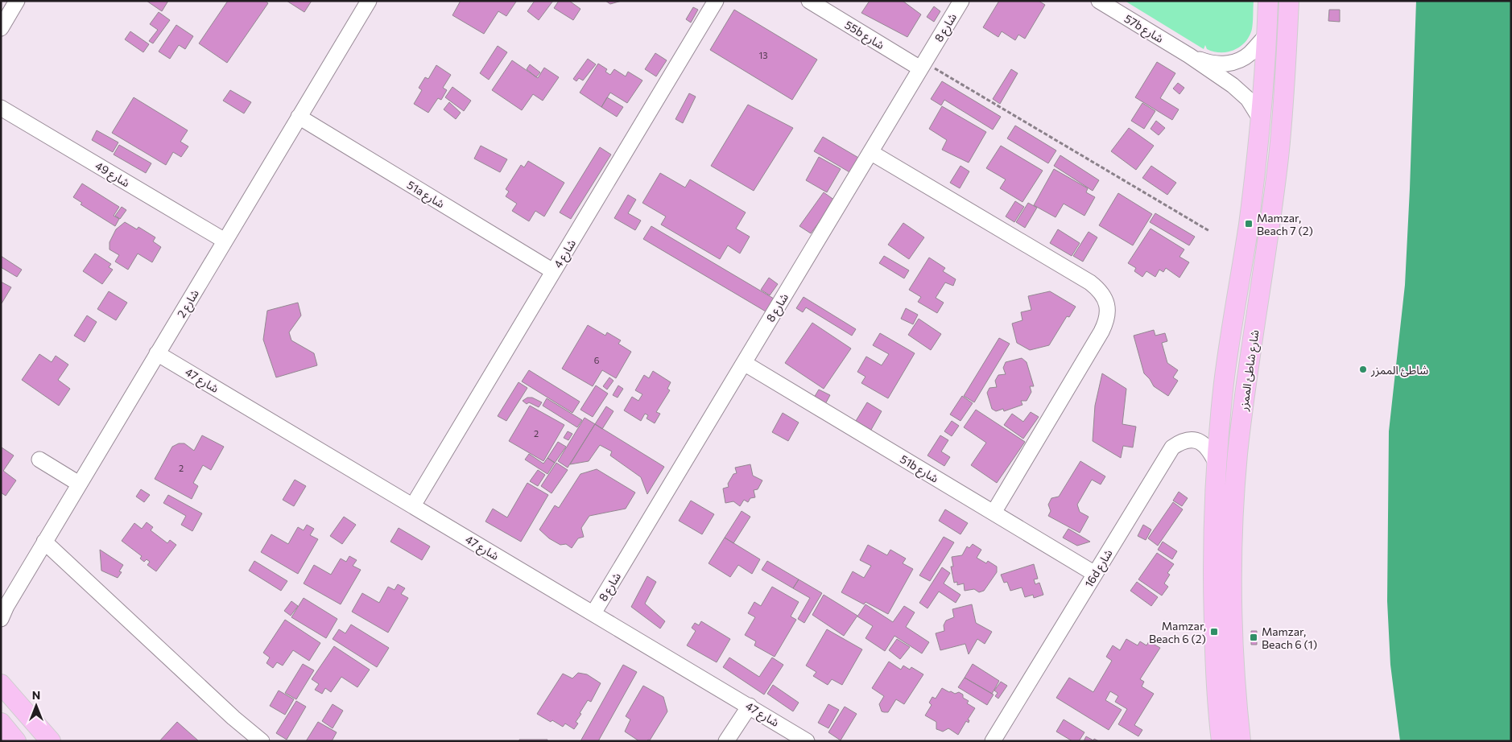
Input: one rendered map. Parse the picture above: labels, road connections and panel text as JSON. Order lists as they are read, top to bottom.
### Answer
{
  "streets": {
    "main road": ["شارع شاطئ الممزر"],
    "street": [
      "شارع 8",
      "57b شارع",
      "55b شارع",
      "شارع 49",
      "51a شارع",
      "شارع 4",
      "شارع 2",
      "شارع 47",
      "51b شارع",
      "16d شارع"
    ]
  },
  "crossings": [
    ["شارع 8", "55b شارع"],
    ["شارع 8", "شارع 47"],
    ["شارع 8", "51b شارع"],
    ["57b شارع", "شارع شاطئ الممزر"],
    ["شارع 49", "شارع 2"],
    ["51a شارع", "شارع 4"],
    ["51a شارع", "شارع 2"],
    ["شارع 4", "شارع 47"],
    ["شارع 2", "شارع 47"],
    ["شارع شاطئ الممزر", "16d شارع"],
    ["51b شارع", "16d شارع"]
  ],
  "places": {
    "transit": ["Mamzar, Beach 7 (2)", "Mamzar, Beach 6 (2)", "Mamzar, Beach 6 (1)"],
    "other": ["شاطئ الممزر"]
  },
  "house_numbers": [
    "13",
    "6",
    "2",
    "2"
  ],
  "north": "top"
}
